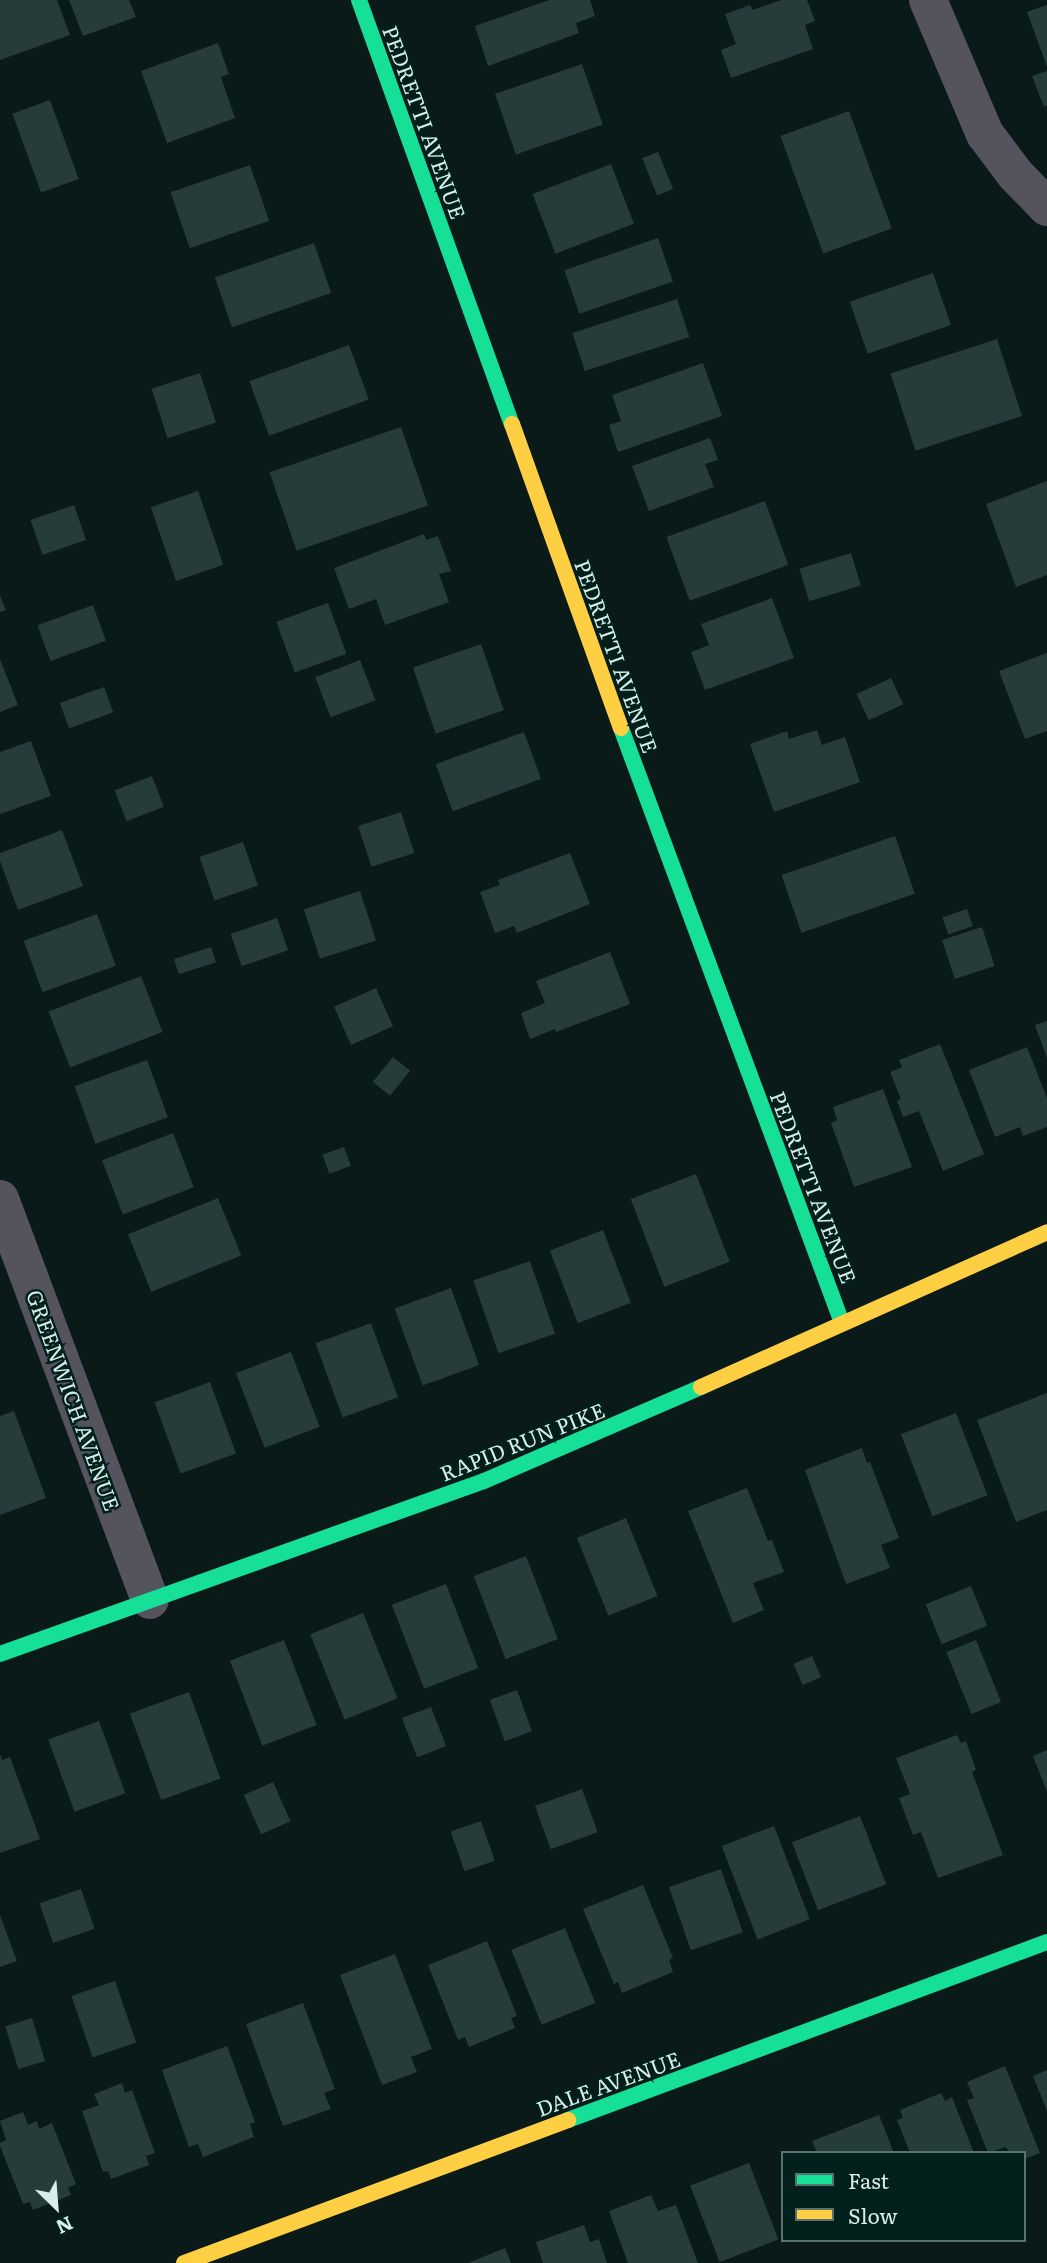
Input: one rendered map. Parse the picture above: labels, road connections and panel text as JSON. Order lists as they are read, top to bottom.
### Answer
{
  "streets": {
    "street": [
      "PEDRETTI AVENUE",
      "GREENWICH AVENUE",
      "RAPID RUN PIKE",
      "DALE AVENUE"
    ]
  },
  "crossings": [
    ["PEDRETTI AVENUE", "RAPID RUN PIKE"],
    ["GREENWICH AVENUE", "RAPID RUN PIKE"]
  ],
  "legend": ["Fast", "Slow"],
  "north": "bottom right"
}
